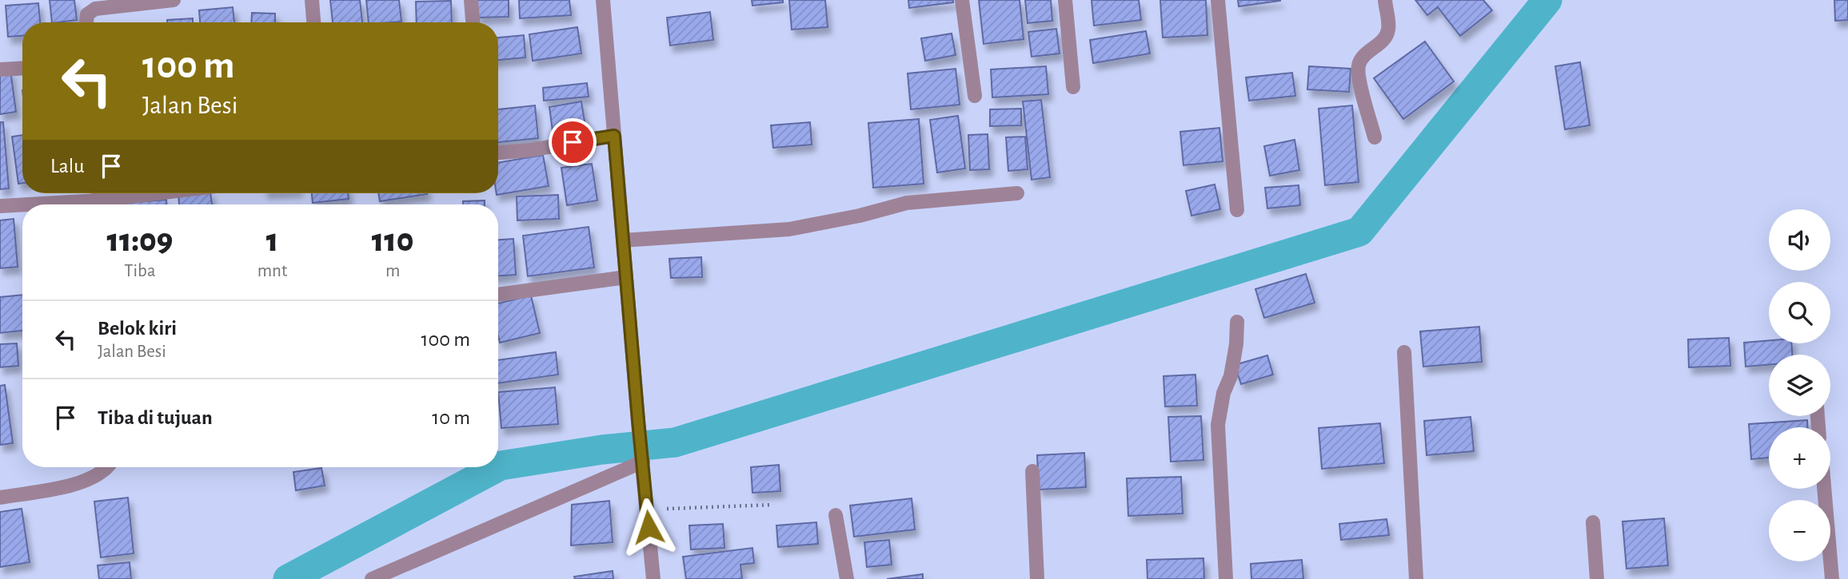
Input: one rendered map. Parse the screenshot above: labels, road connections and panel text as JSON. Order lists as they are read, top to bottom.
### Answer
{
  "page": {
    "turn": ["100 m", "Jalan Besi"],
    "then": "Lalu",
    "eta": [
      "11:09",
      "Tiba",
      "1",
      "mnt",
      "110",
      "m"
    ],
    "map_buttons": ["+", "−"],
    "list": [
      {
        "name": "Belok kiri",
        "note": "Jalan Besi",
        "value": "100 m"
      },
      {
        "name": "Tiba di tujuan",
        "value": "10 m"
      }
    ]
  }
}
